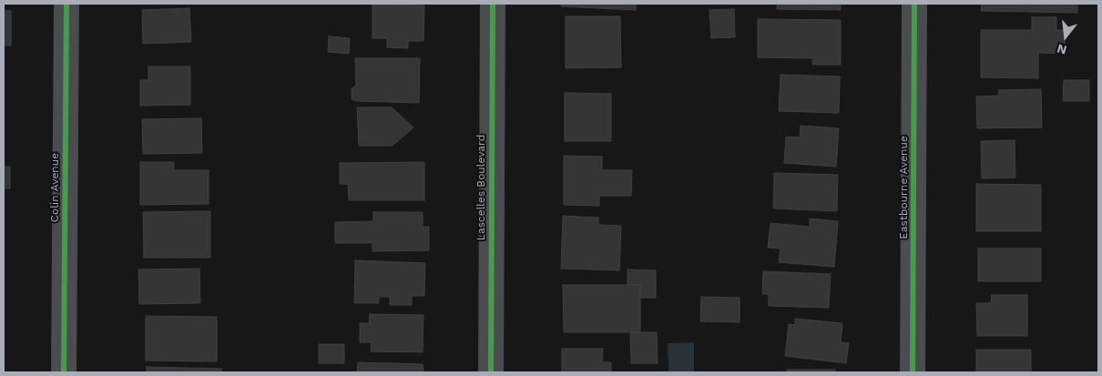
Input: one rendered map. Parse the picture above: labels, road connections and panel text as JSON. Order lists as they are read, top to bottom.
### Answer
{
  "streets": {
    "street": ["Colin Avenue", "Lascelles Boulevard", "Eastbourne Avenue"]
  },
  "north": "bottom"
}
